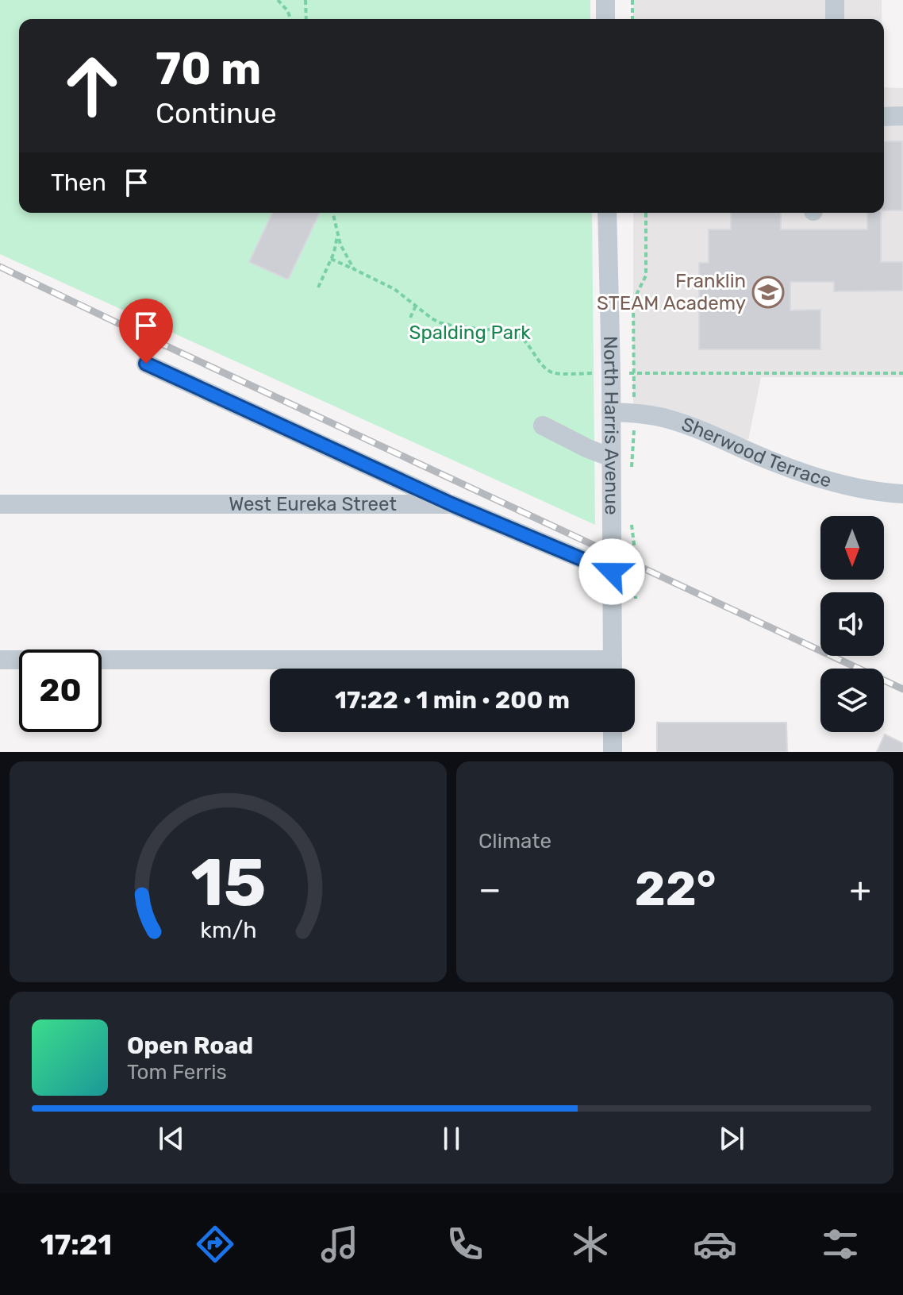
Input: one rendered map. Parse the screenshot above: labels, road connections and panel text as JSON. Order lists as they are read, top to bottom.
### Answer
{
  "streets": {
    "street": ["North Harris Avenue", "Sherwood Terrace", "West Eureka Street"]
  },
  "crossings": [
    ["North Harris Avenue", "Sherwood Terrace"],
    ["North Harris Avenue", "West Eureka Street"]
  ],
  "parks": ["Spalding Park"],
  "places": {
    "school or university": ["Franklin STEAM Academy"]
  },
  "north": "bottom",
  "page": {
    "turn": ["70 m", "Continue"],
    "then": "Then",
    "limit": "20",
    "trip": "17:22 · 1 min · 200 m",
    "tile": "Climate",
    "heat": ["−", "22°", "+"],
    "song": ["Open Road", "Tom Ferris"],
    "tabs": "17:21",
    "gauge": ["15", "km/h"]
  }
}
